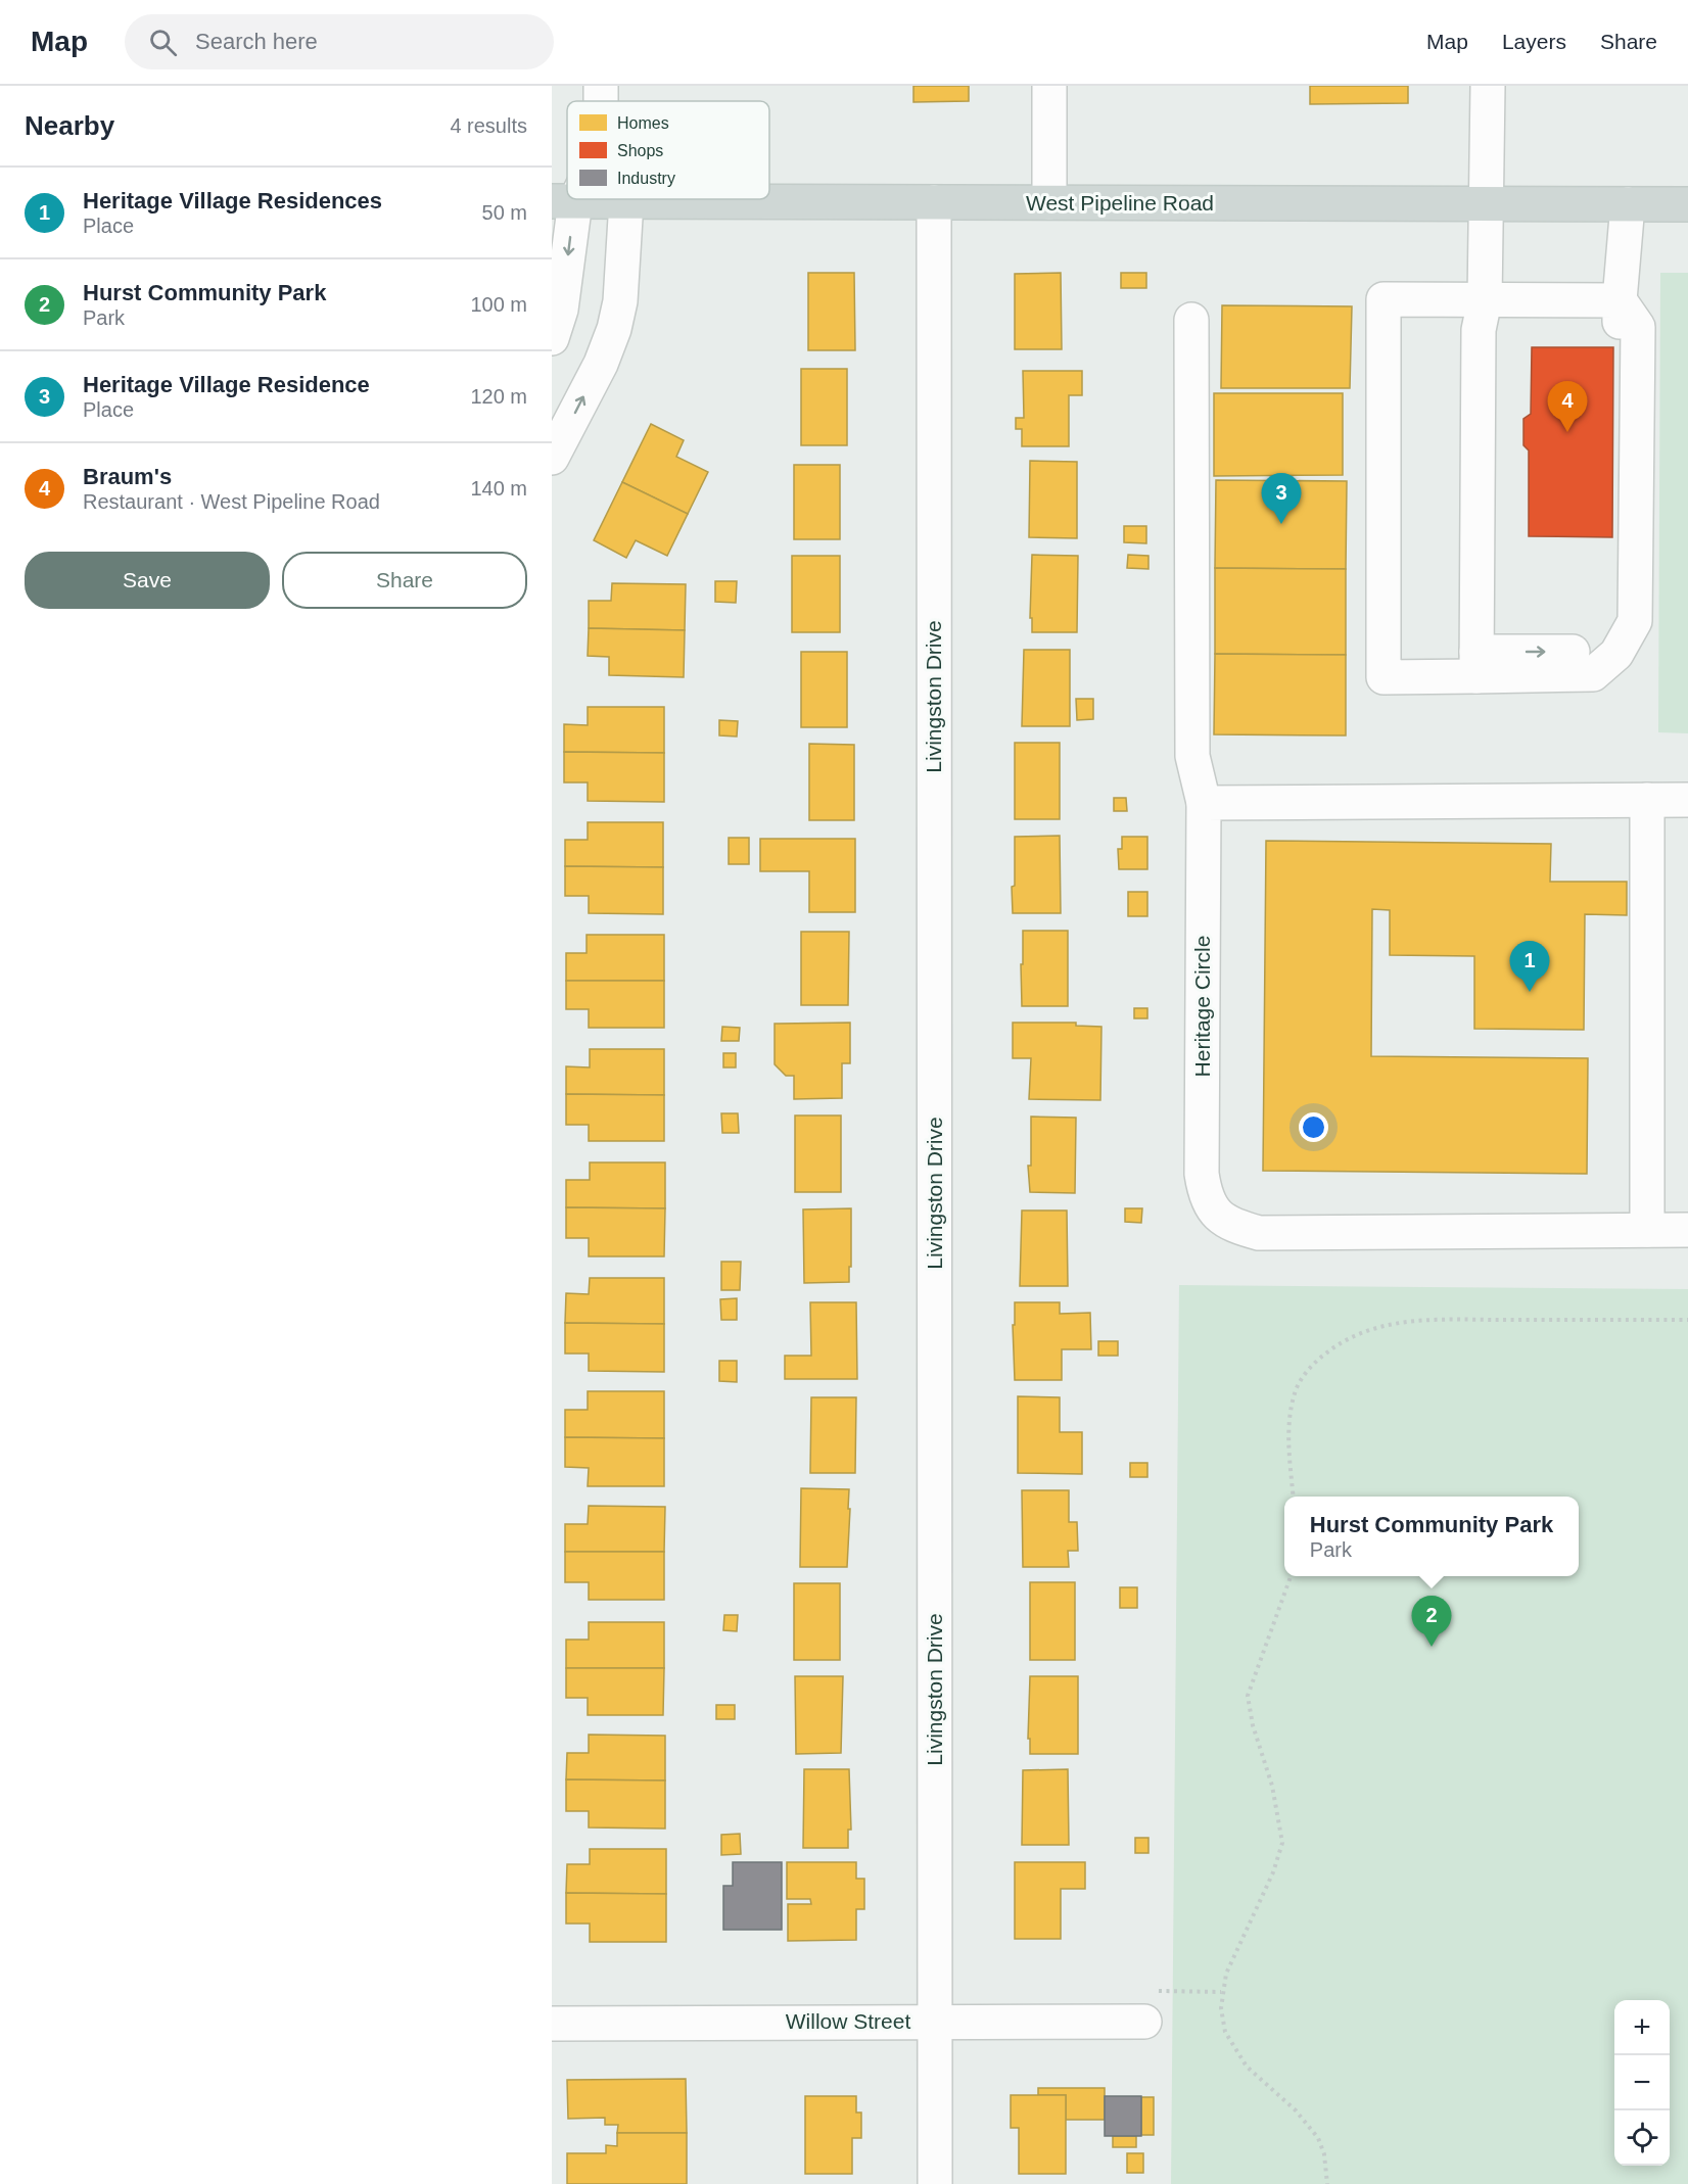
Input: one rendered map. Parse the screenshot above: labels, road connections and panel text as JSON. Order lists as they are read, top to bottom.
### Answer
{
  "streets": {
    "main road": ["West Pipeline Road"],
    "street": ["Livingston Drive", "Heritage Circle", "Willow Street"]
  },
  "crossings": [
    ["West Pipeline Road", "Livingston Drive"],
    ["Livingston Drive", "Willow Street"]
  ],
  "legend": ["Homes", "Shops", "Industry"],
  "page": {
    "header": "Map",
    "search": "Search here",
    "nav": ["Map", "Layers", "Share"],
    "heading": ["Nearby", "4 results"],
    "list": [
      {
        "mark": "1",
        "name": "Heritage Village Residences",
        "note": "Place",
        "value": "50 m"
      },
      {
        "mark": "2",
        "name": "Hurst Community Park",
        "note": "Park",
        "value": "100 m"
      },
      {
        "mark": "3",
        "name": "Heritage Village Residence",
        "note": "Place",
        "value": "120 m"
      },
      {
        "mark": "4",
        "name": "Braum's",
        "note": "Restaurant · West Pipeline Road",
        "value": "140 m"
      }
    ],
    "pins": [
      "4",
      "3",
      "1",
      "2"
    ],
    "buttons": ["Save", "Share"],
    "popup": ["Hurst Community Park", "Park"],
    "map_buttons": ["+", "−"]
  }
}
